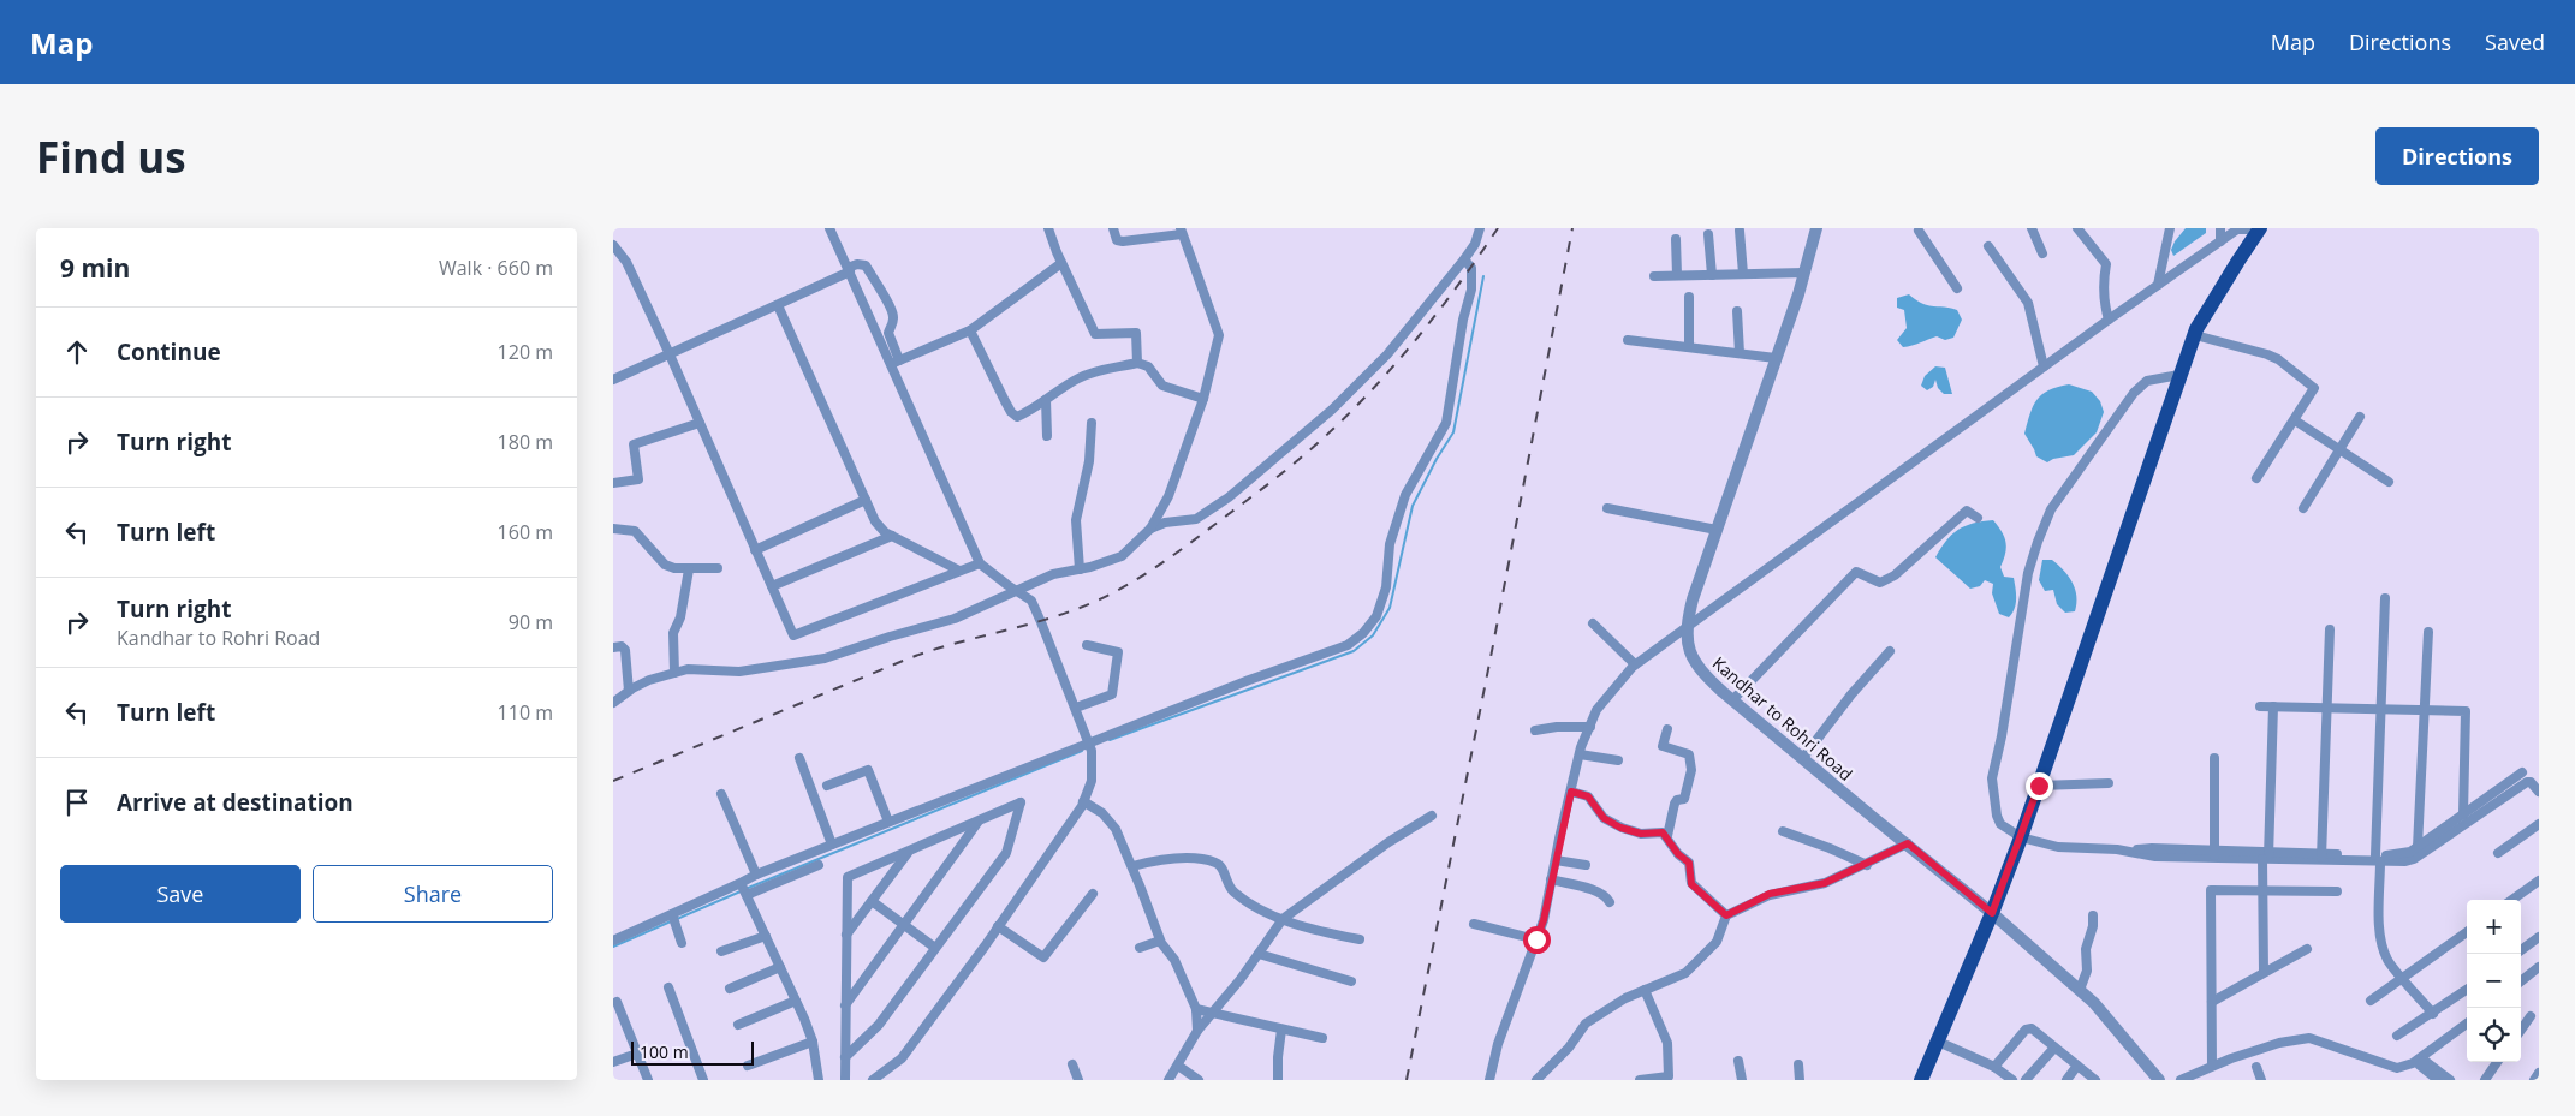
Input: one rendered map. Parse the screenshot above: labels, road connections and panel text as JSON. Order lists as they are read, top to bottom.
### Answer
{
  "streets": {
    "street": ["Kandhar to Rohri Road"]
  },
  "scale_bar": "100 m",
  "page": {
    "header": "Map",
    "nav": ["Map", "Directions", "Saved"],
    "buttons": [
      "Directions",
      ["Save", "Share"]
    ],
    "title": "Find us",
    "heading": ["9 min", "Walk · 660 m"],
    "list": [
      ["Continue", "120 m"],
      ["Turn right", "180 m"],
      ["Turn left", "160 m"],
      ["Turn right", "Kandhar to Rohri Road", "90 m"],
      ["Turn left", "110 m"],
      "Arrive at destination"
    ],
    "map_buttons": ["+", "−"],
    "scale": "100 m"
  }
}
